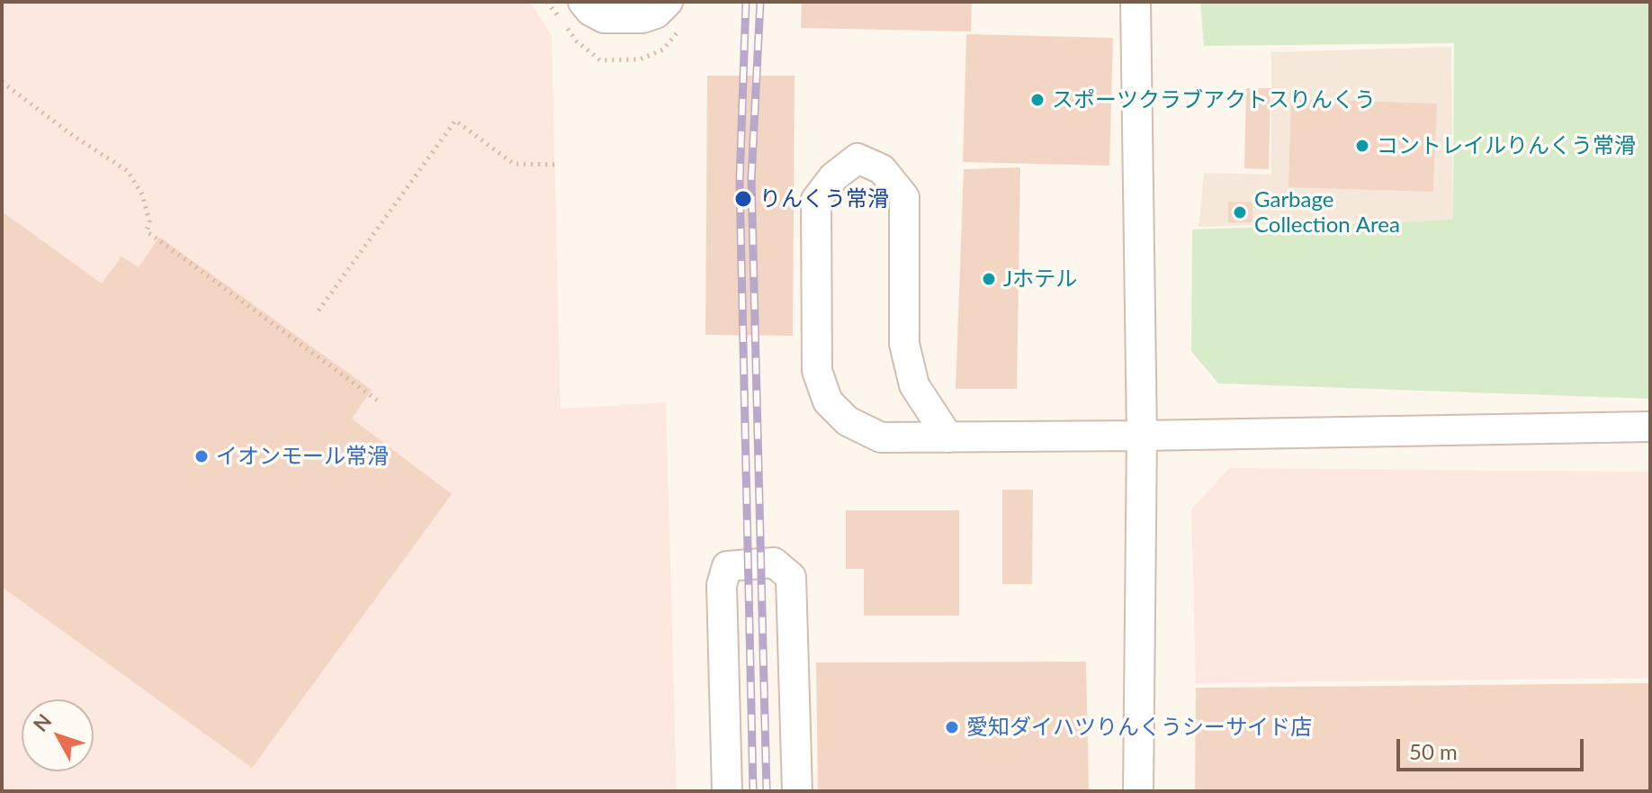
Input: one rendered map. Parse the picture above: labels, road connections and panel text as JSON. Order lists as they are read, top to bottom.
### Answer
{
  "places": [
    "スポーツクラブアクトスりんくう",
    "コントレイルりんくう常滑",
    "りんくう常滑",
    "Garbage Collection Area",
    "Jホテル",
    "イオンモール常滑",
    "愛知ダイハツりんくうシーサイド店"
  ],
  "scale_bar": "50 m",
  "north": "top left"
}
